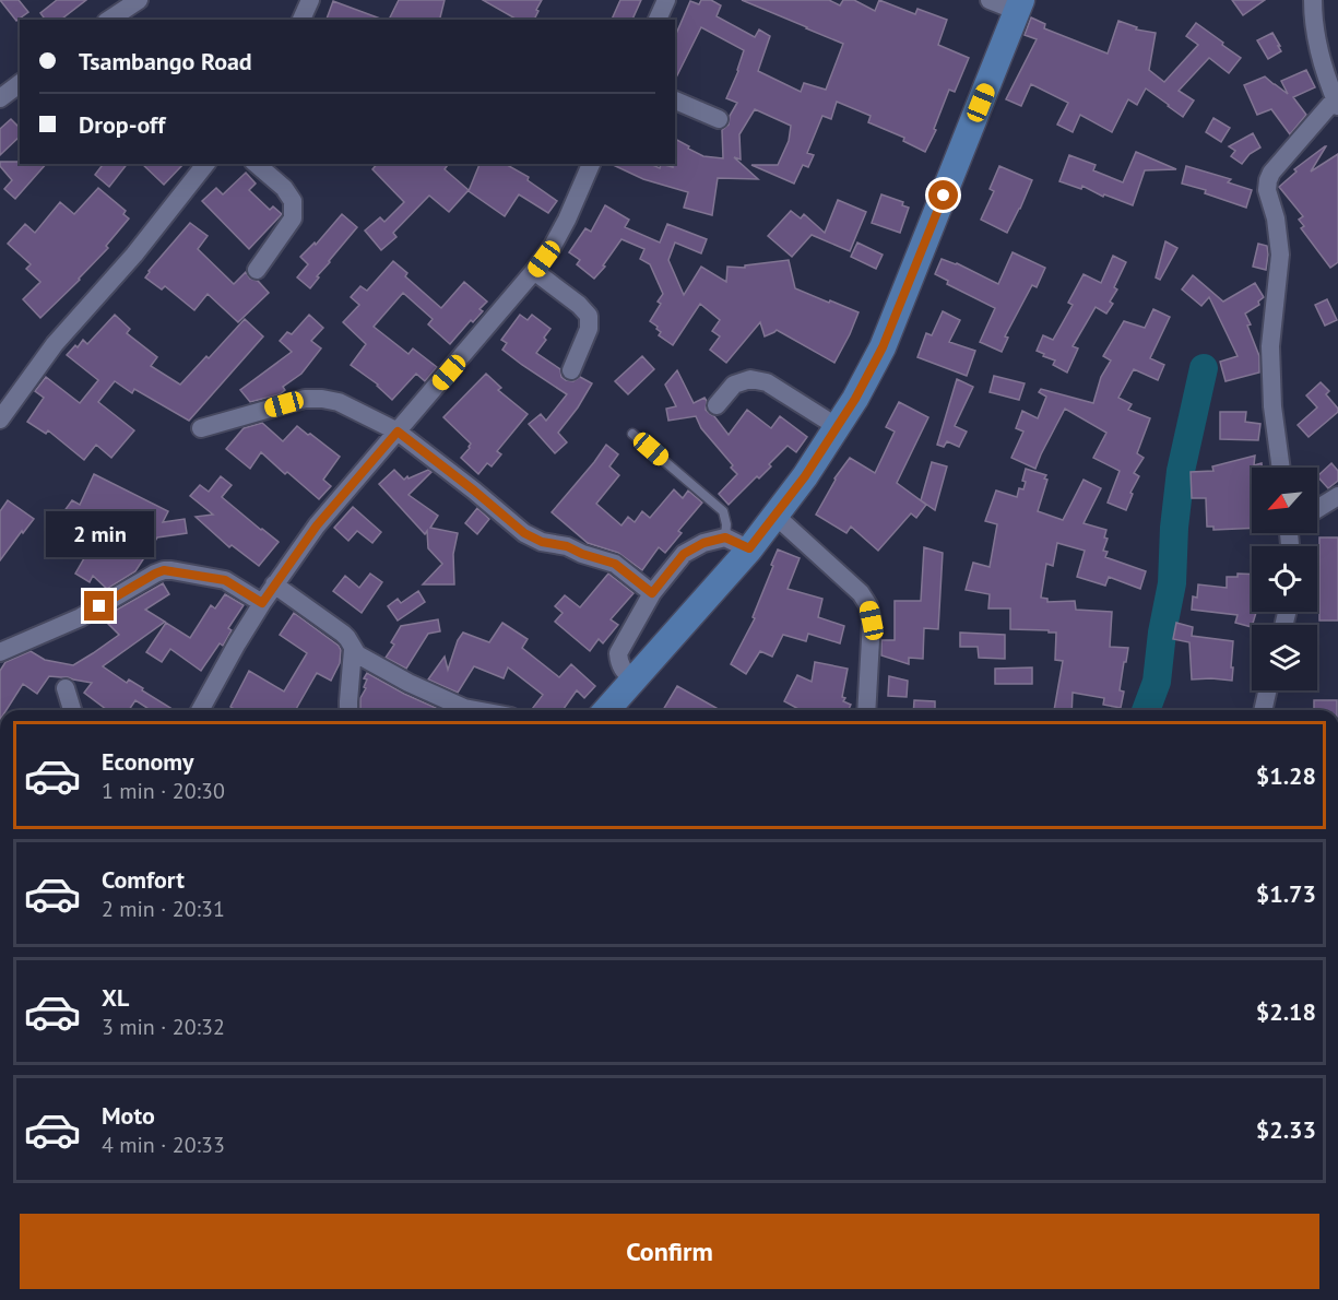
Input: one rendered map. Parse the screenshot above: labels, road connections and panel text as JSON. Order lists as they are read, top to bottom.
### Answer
{
  "north": "bottom left",
  "page": {
    "banner": ["Tsambango Road", "Drop-off"],
    "bubble": "2 min",
    "list": [
      {
        "name": "Economy",
        "note": "1 min · 20:30",
        "value": "$1.28"
      },
      {
        "name": "Comfort",
        "note": "2 min · 20:31",
        "value": "$1.73"
      },
      {
        "name": "XL",
        "note": "3 min · 20:32",
        "value": "$2.18"
      },
      {
        "name": "Moto",
        "note": "4 min · 20:33",
        "value": "$2.33"
      }
    ],
    "buttons": "Confirm"
  }
}
